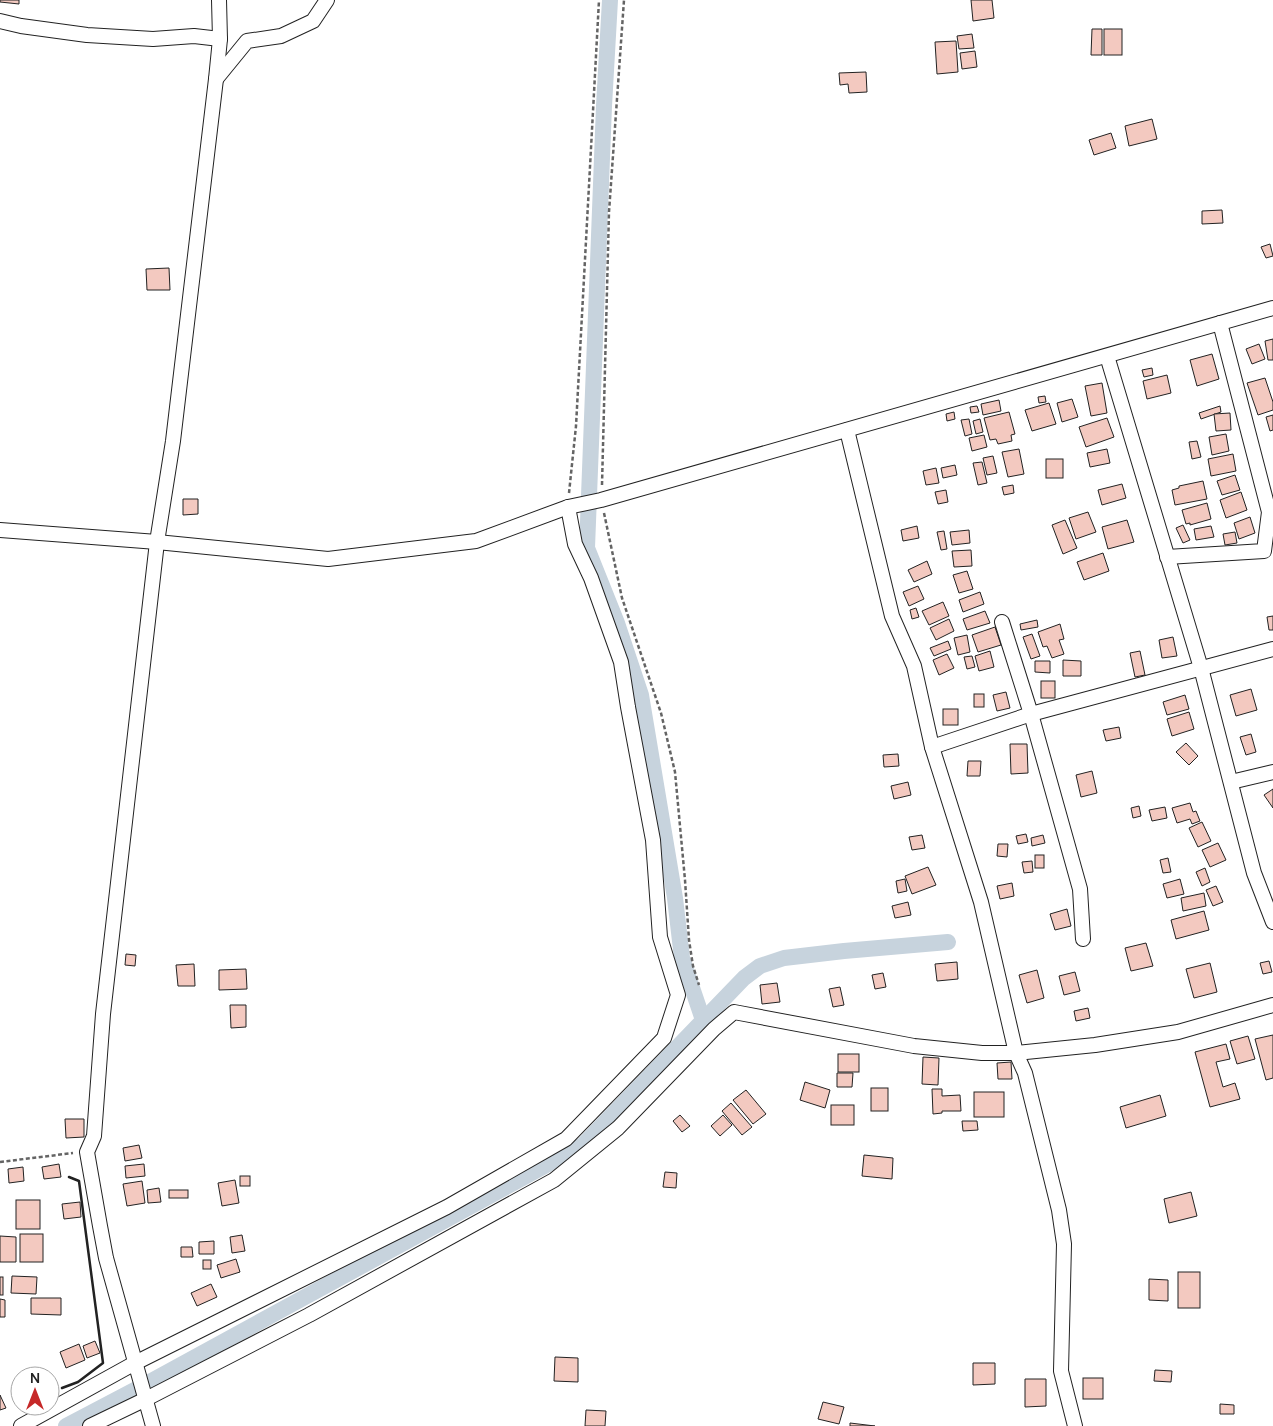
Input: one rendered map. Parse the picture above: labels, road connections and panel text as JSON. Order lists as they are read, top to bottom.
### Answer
{
  "north": "top"
}
